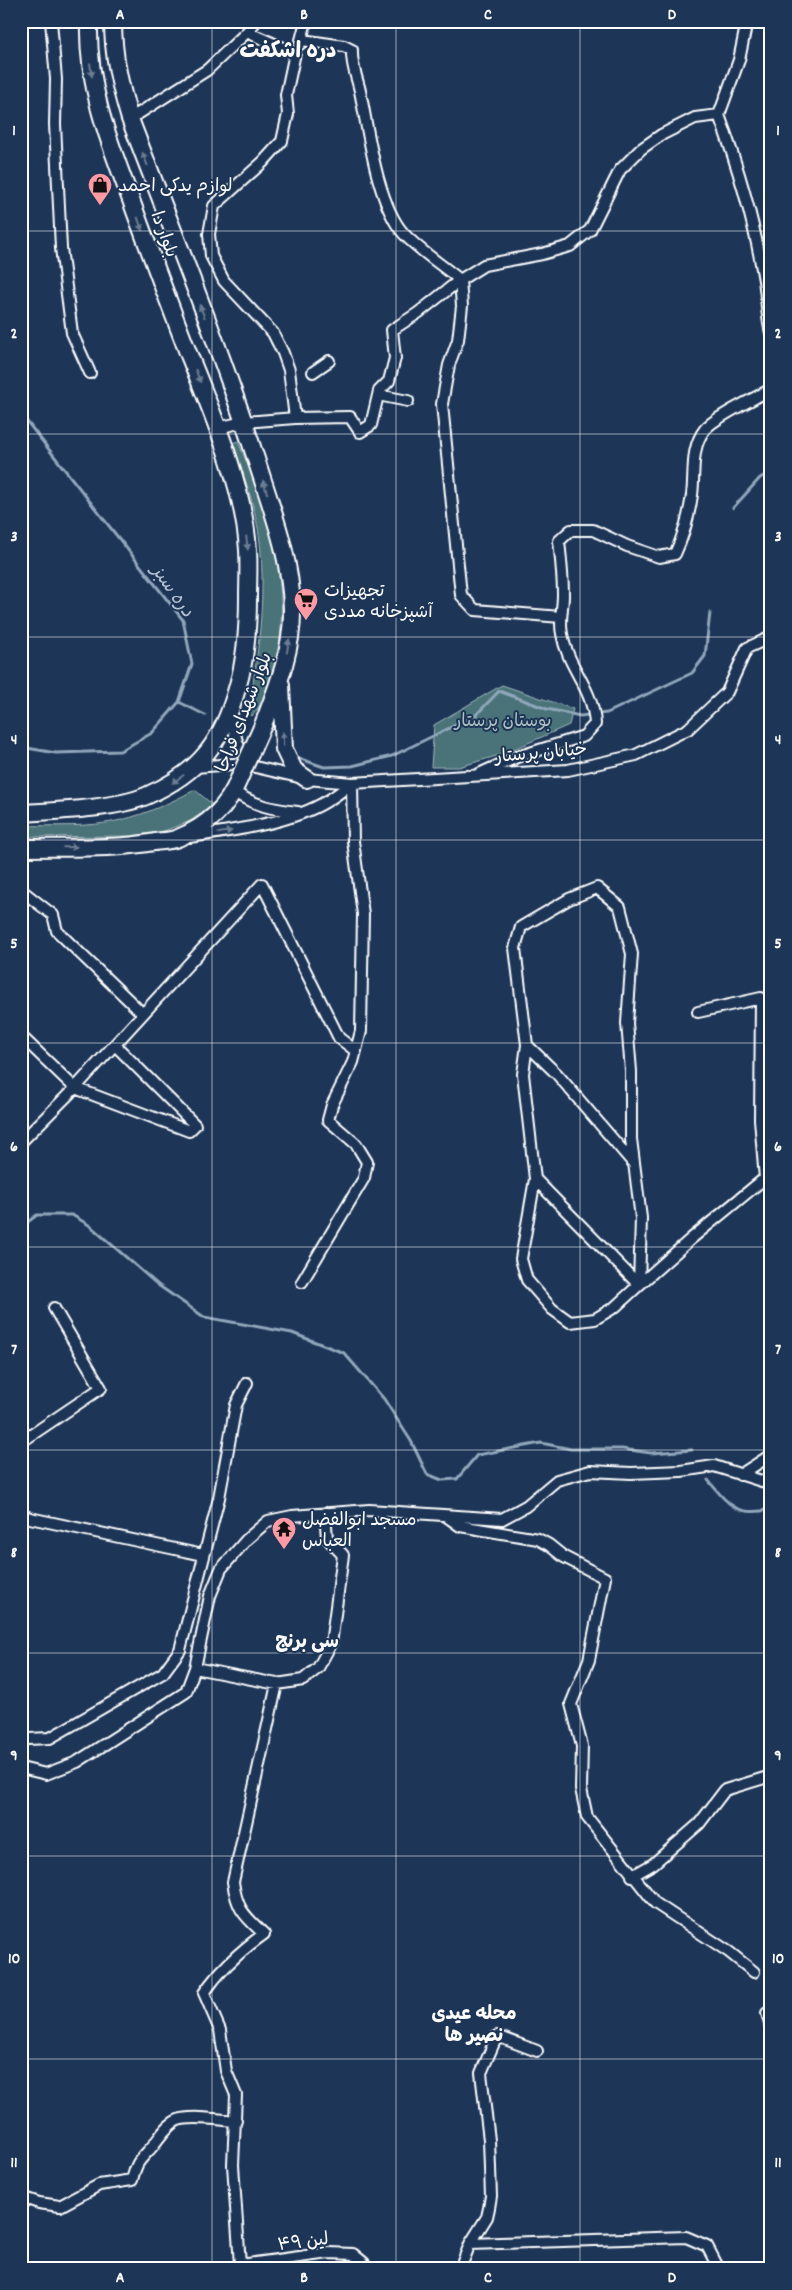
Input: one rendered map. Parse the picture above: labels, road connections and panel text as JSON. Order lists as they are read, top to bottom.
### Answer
{
  "streets": {
    "main road": ["بلوار دا", "بلوار شهدای فراجا"],
    "street": ["خیابان پرستار", "لین ۴۹"]
  },
  "crossings": [
    ["بلوار دا", "بلوار شهدای فراجا"],
    ["بلوار شهدای فراجا", "خیابان پرستار"]
  ],
  "districts": ["دره اشکفت", "سی برنج", "محله عیدی نصیر ها"],
  "water": ["دره سبز"],
  "parks": ["بوستان پرستار"],
  "places": {
    "shop": ["لوازم یدکی احمد"],
    "supermarket": ["تجهیزات آشپزخانه مددی"],
    "temple": ["مسجد ابوالفضل العباس"]
  },
  "grid": {
    "columns": [
      "A",
      "B",
      "C",
      "D"
    ],
    "rows": [
      "1",
      "2",
      "3",
      "4",
      "5",
      "6",
      "7",
      "8",
      "9",
      "10",
      "11"
    ]
  }
}
